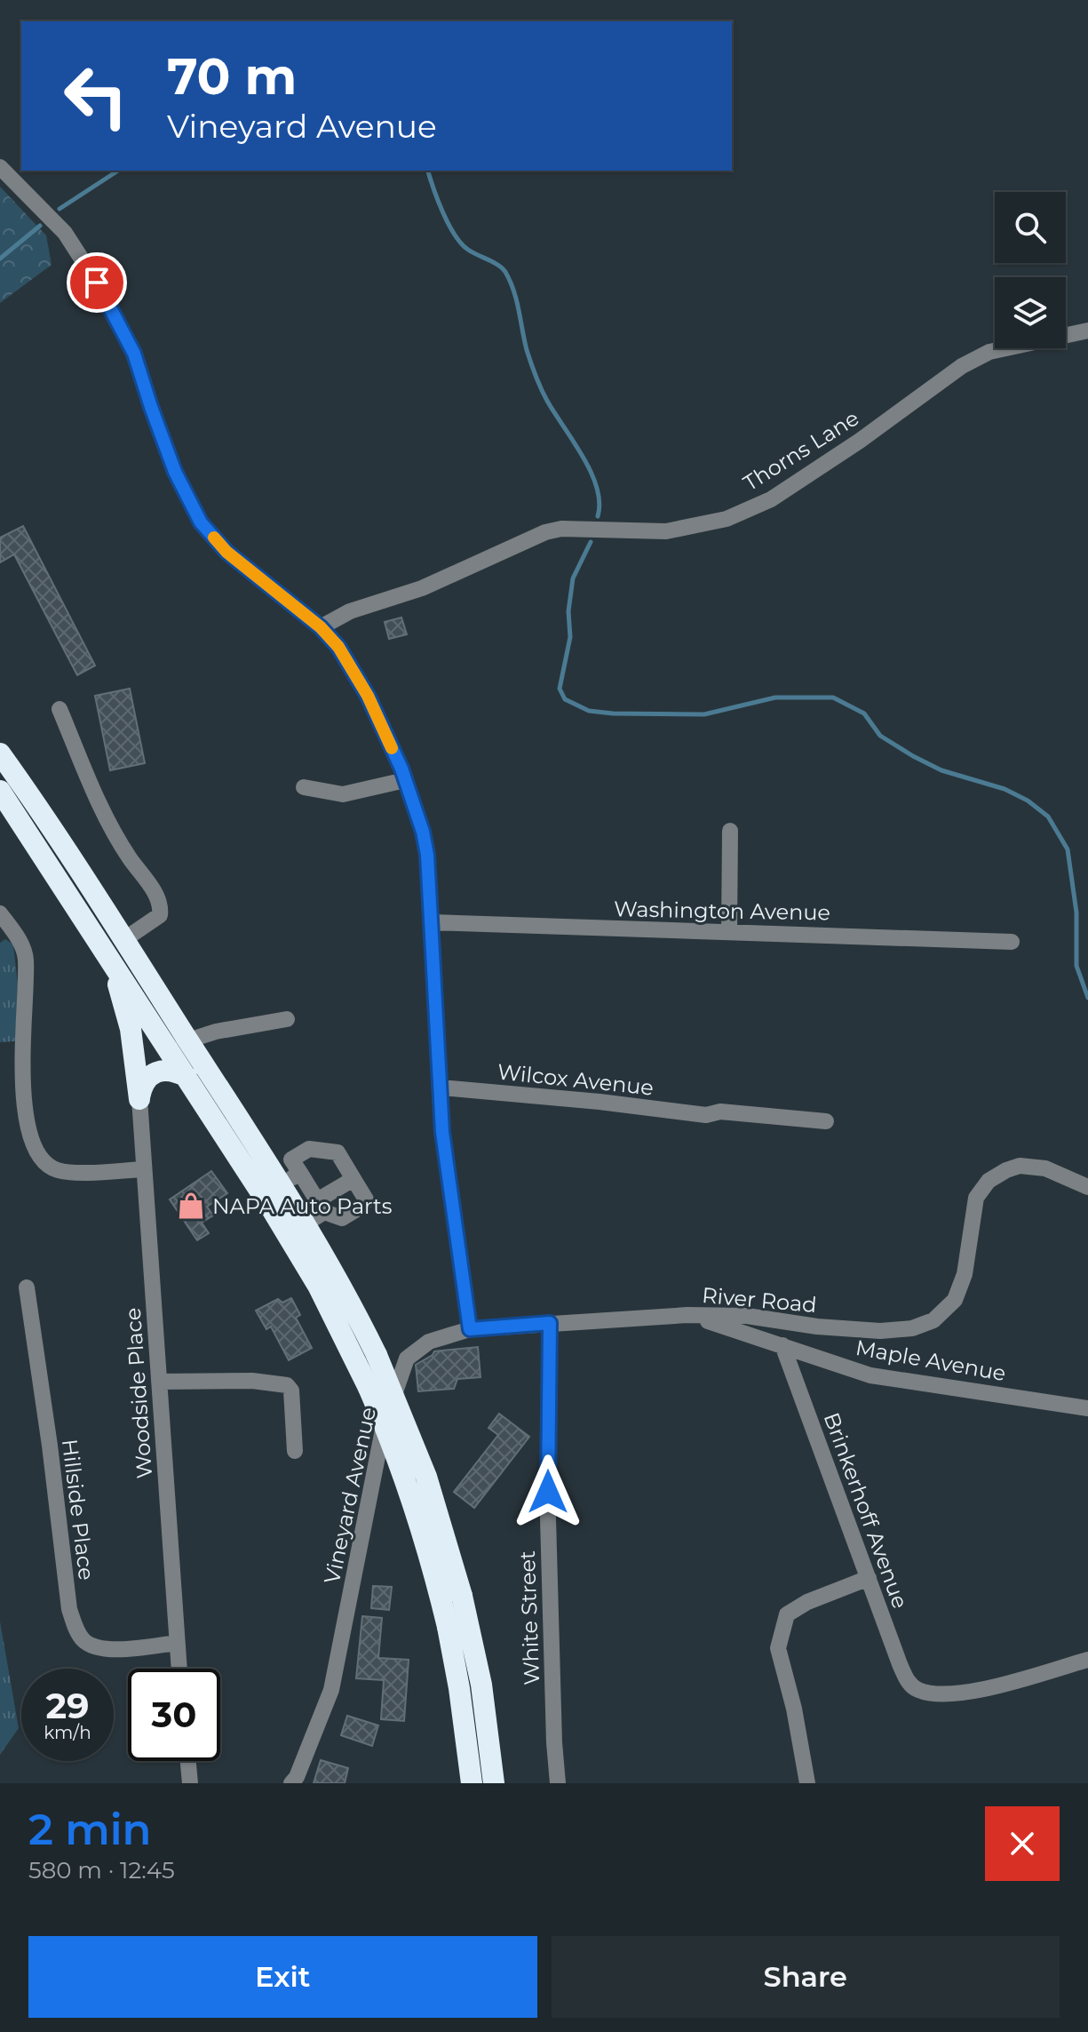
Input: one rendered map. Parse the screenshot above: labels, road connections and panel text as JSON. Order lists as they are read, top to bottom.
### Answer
{
  "streets": {
    "street": [
      "Thorns Lane",
      "Washington Avenue",
      "Wilcox Avenue",
      "River Road",
      "Maple Avenue",
      "Woodside Place",
      "Vineyard Avenue",
      "Hillside Place",
      "Brinkerhoff Avenue",
      "White Street"
    ]
  },
  "crossings": [
    ["River Road", "Maple Avenue"],
    ["River Road", "Vineyard Avenue"],
    ["River Road", "White Street"],
    ["Maple Avenue", "Brinkerhoff Avenue"],
    ["Woodside Place", "Hillside Place"],
    ["Vineyard Avenue", "White Street"]
  ],
  "places": {
    "shop": ["NAPA Auto Parts"]
  },
  "page": {
    "turn": ["70 m", "Vineyard Avenue"],
    "speed": "29 km/h",
    "limit": "30",
    "heading": ["2 min", "580 m · 12:45"],
    "buttons": ["Exit", "Share"]
  }
}
